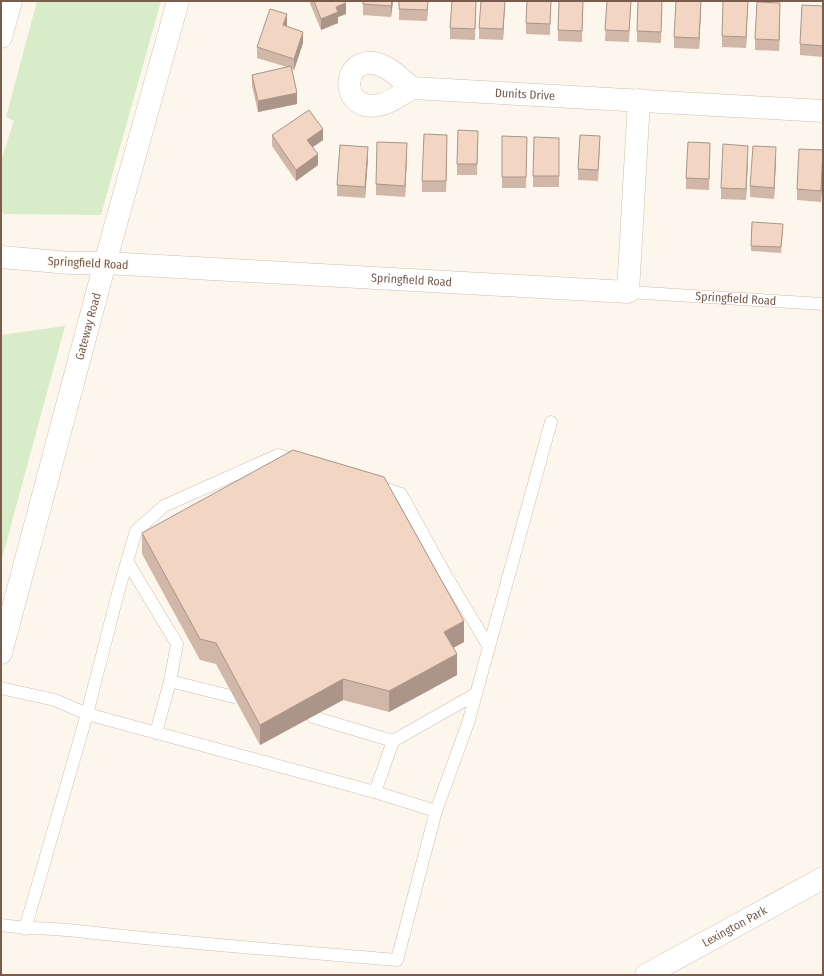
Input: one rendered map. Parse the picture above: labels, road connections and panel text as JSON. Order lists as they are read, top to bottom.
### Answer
{
  "streets": {
    "street": [
      "Dunits Drive",
      "Springfield Road",
      "Gateway Road",
      "Lexington Park"
    ]
  },
  "crossings": [
    ["Springfield Road", "Gateway Road"]
  ]
}
